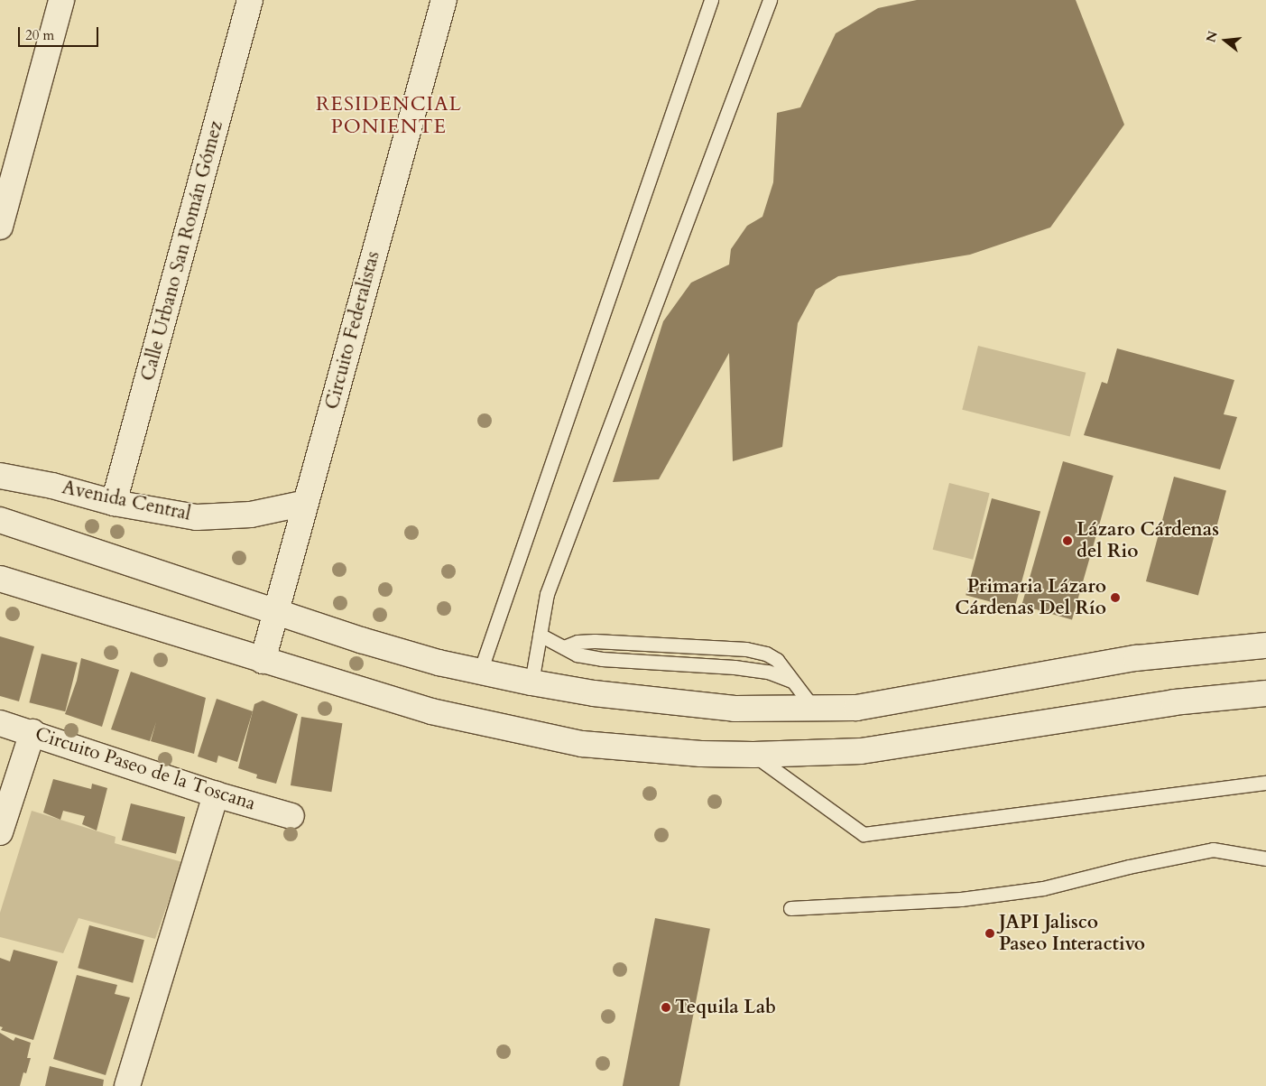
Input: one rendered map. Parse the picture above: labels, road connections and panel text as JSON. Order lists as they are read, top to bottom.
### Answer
{
  "streets": {
    "main road": [
      "Calle Urbano San Román Gómez",
      "Circuito Federalistas",
      "Avenida Central",
      "Circuito Paseo de la Toscana"
    ]
  },
  "crossings": [
    ["Calle Urbano San Román Gómez", "Avenida Central"],
    ["Circuito Federalistas", "Avenida Central"]
  ],
  "districts": ["RESIDENCIAL PONIENTE"],
  "places": [
    "Lázaro Cárdenas del Rio",
    "Primaria Lázaro Cárdenas Del Río",
    "JAPI Jalisco Paseo Interactivo",
    "Tequila Lab"
  ],
  "scale_bar": "20 m",
  "north": "left"
}
